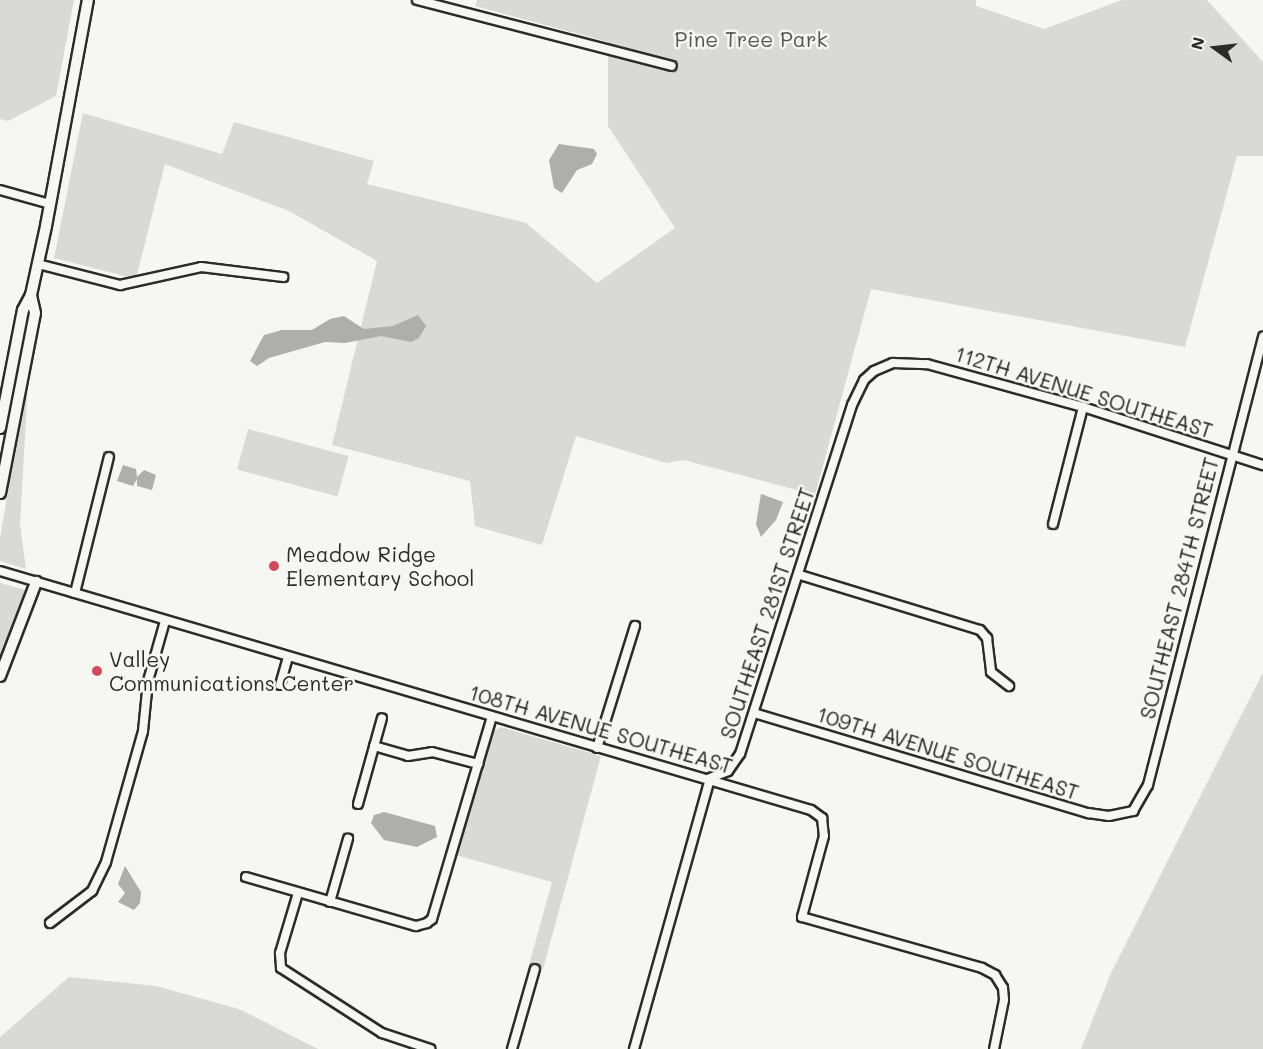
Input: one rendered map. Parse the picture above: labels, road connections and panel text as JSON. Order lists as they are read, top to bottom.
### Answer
{
  "streets": {
    "street": [
      "112TH AVENUE SOUTHEAST",
      "SOUTHEAST 284TH STREET",
      "SOUTHEAST 281ST STREET",
      "108TH AVENUE SOUTHEAST",
      "109TH AVENUE SOUTHEAST"
    ]
  },
  "crossings": [
    ["112TH AVENUE SOUTHEAST", "SOUTHEAST 284TH STREET"],
    ["112TH AVENUE SOUTHEAST", "SOUTHEAST 281ST STREET"],
    ["SOUTHEAST 284TH STREET", "109TH AVENUE SOUTHEAST"],
    ["SOUTHEAST 281ST STREET", "108TH AVENUE SOUTHEAST"],
    ["SOUTHEAST 281ST STREET", "109TH AVENUE SOUTHEAST"]
  ],
  "parks": ["Pine Tree Park"],
  "places": ["Meadow Ridge Elementary School", "Valley Communications Center"],
  "north": "left"
}
